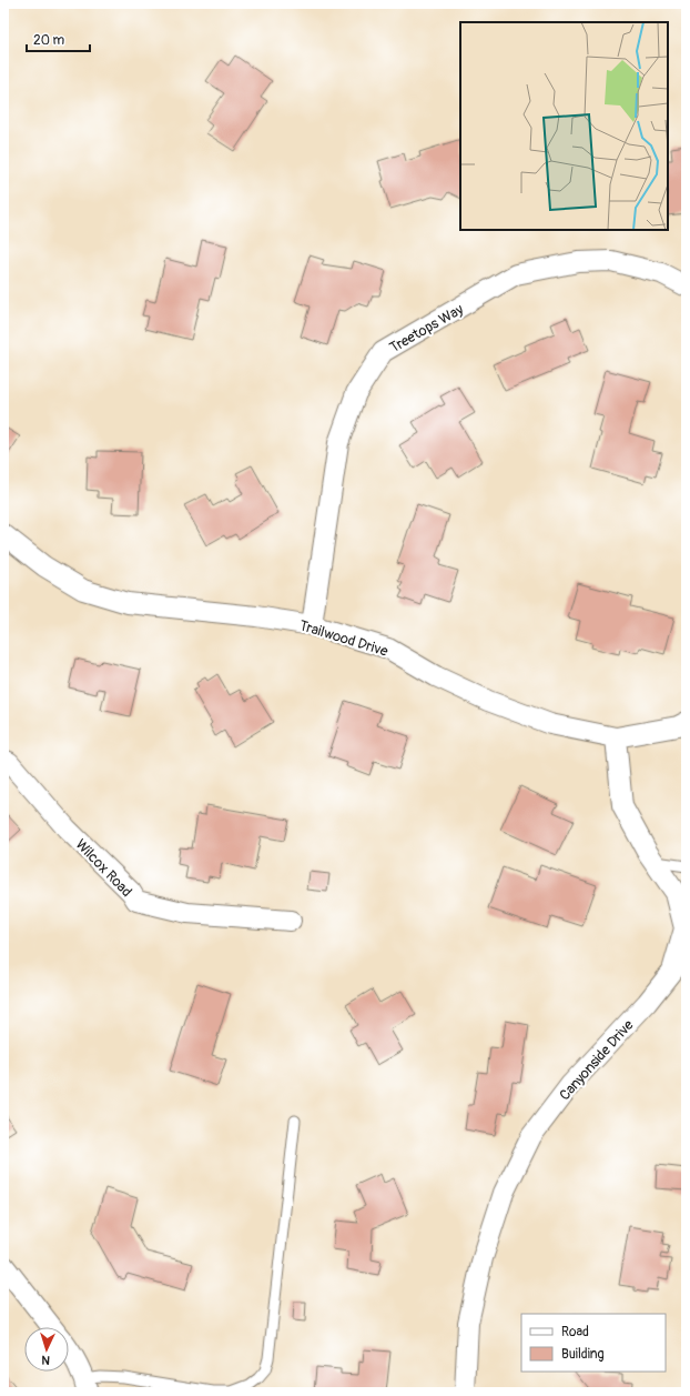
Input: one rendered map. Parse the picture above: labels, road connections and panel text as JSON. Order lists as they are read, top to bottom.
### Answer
{
  "streets": {
    "street": [
      "Treetops Way",
      "Trailwood Drive",
      "Wilcox Road",
      "Canyonside Drive"
    ]
  },
  "crossings": [
    ["Treetops Way", "Trailwood Drive"],
    ["Trailwood Drive", "Canyonside Drive"]
  ],
  "legend": ["Road", "Building"],
  "scale_bar": "20 m",
  "north": "bottom"
}
